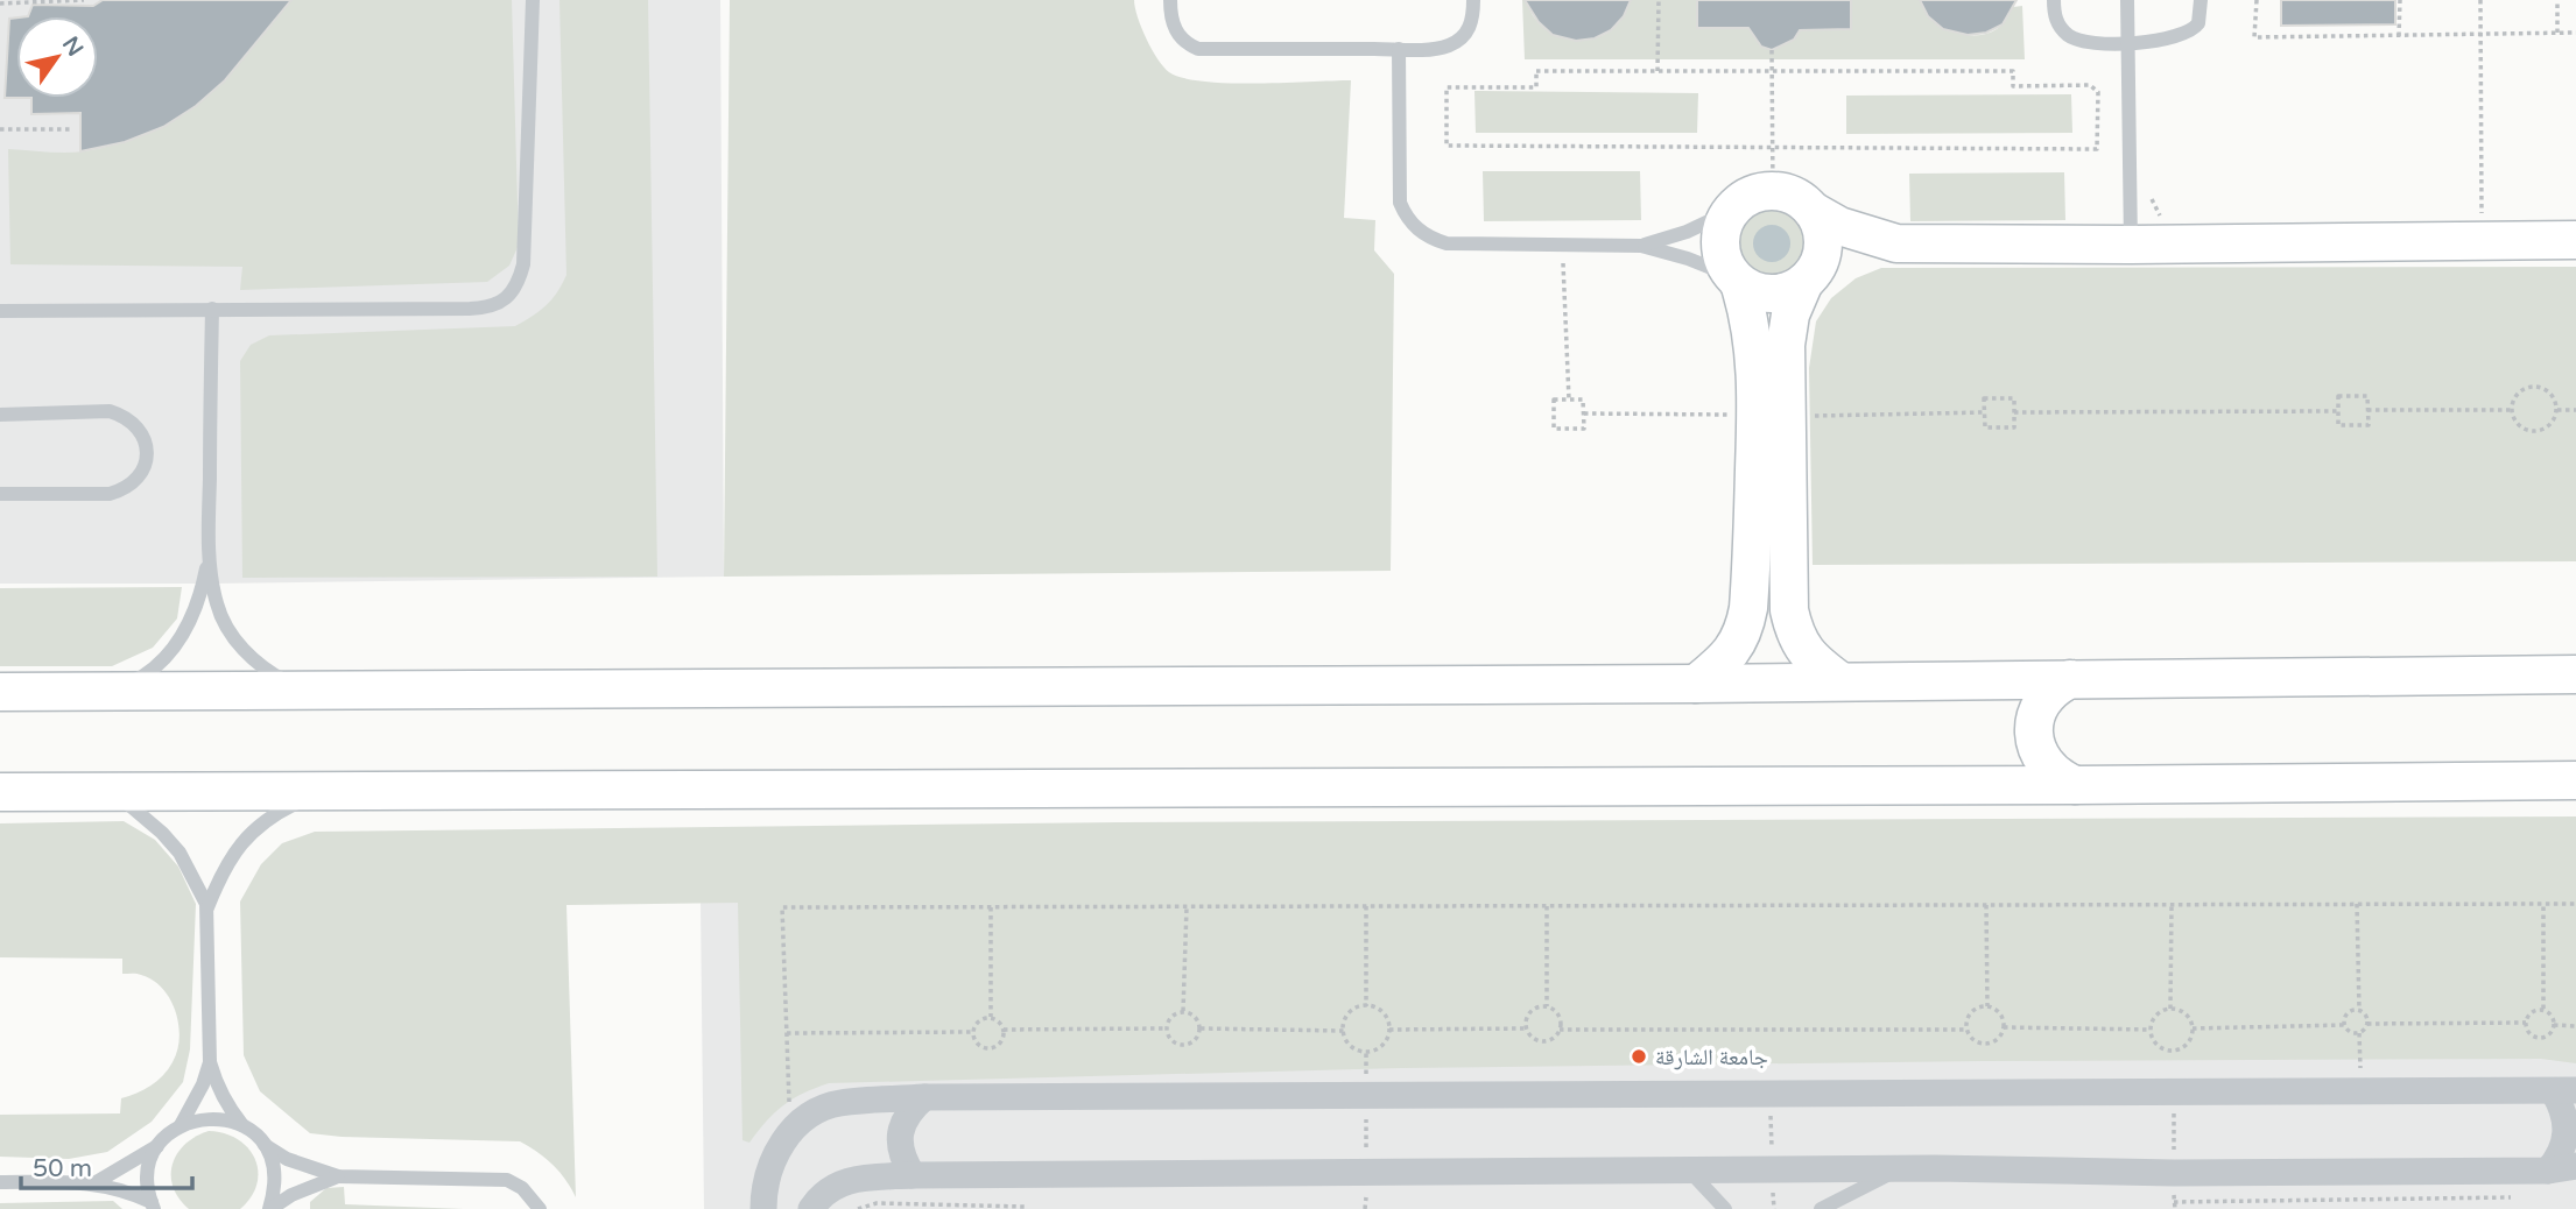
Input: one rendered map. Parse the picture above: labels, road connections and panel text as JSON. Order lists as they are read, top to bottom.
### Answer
{
  "places": ["جامعة الشارقة"],
  "scale_bar": "50 m",
  "north": "top right"
}
